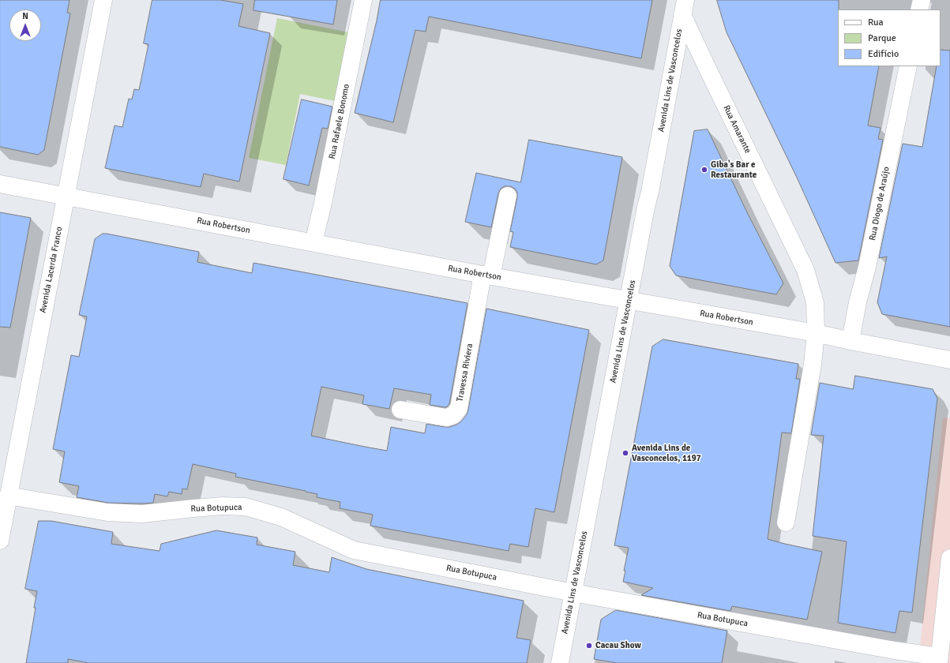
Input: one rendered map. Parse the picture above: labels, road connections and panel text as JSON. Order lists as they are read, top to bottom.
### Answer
{
  "streets": {
    "street": [
      "Avenida Lins de Vasconcelos",
      "Rua Rafaele Bonomo",
      "Rua Amarante",
      "Rua Diogo de Araújo",
      "Rua Robertson",
      "Avenida Lacerda Franco",
      "Travessa Riviera",
      "Rua Botupuca"
    ]
  },
  "crossings": [
    ["Avenida Lins de Vasconcelos", "Rua Amarante"],
    ["Avenida Lins de Vasconcelos", "Rua Robertson"],
    ["Avenida Lins de Vasconcelos", "Rua Botupuca"],
    ["Rua Rafaele Bonomo", "Rua Robertson"],
    ["Rua Amarante", "Rua Robertson"],
    ["Rua Diogo de Araújo", "Rua Robertson"],
    ["Rua Robertson", "Avenida Lacerda Franco"],
    ["Rua Robertson", "Travessa Riviera"],
    ["Avenida Lacerda Franco", "Rua Botupuca"]
  ],
  "places": ["Giba's Bar e Restaurante", "Avenida Lins de Vasconcelos, 1197", "Cacau Show"],
  "legend": ["Rua", "Parque", "Edifício"],
  "north": "top"
}
